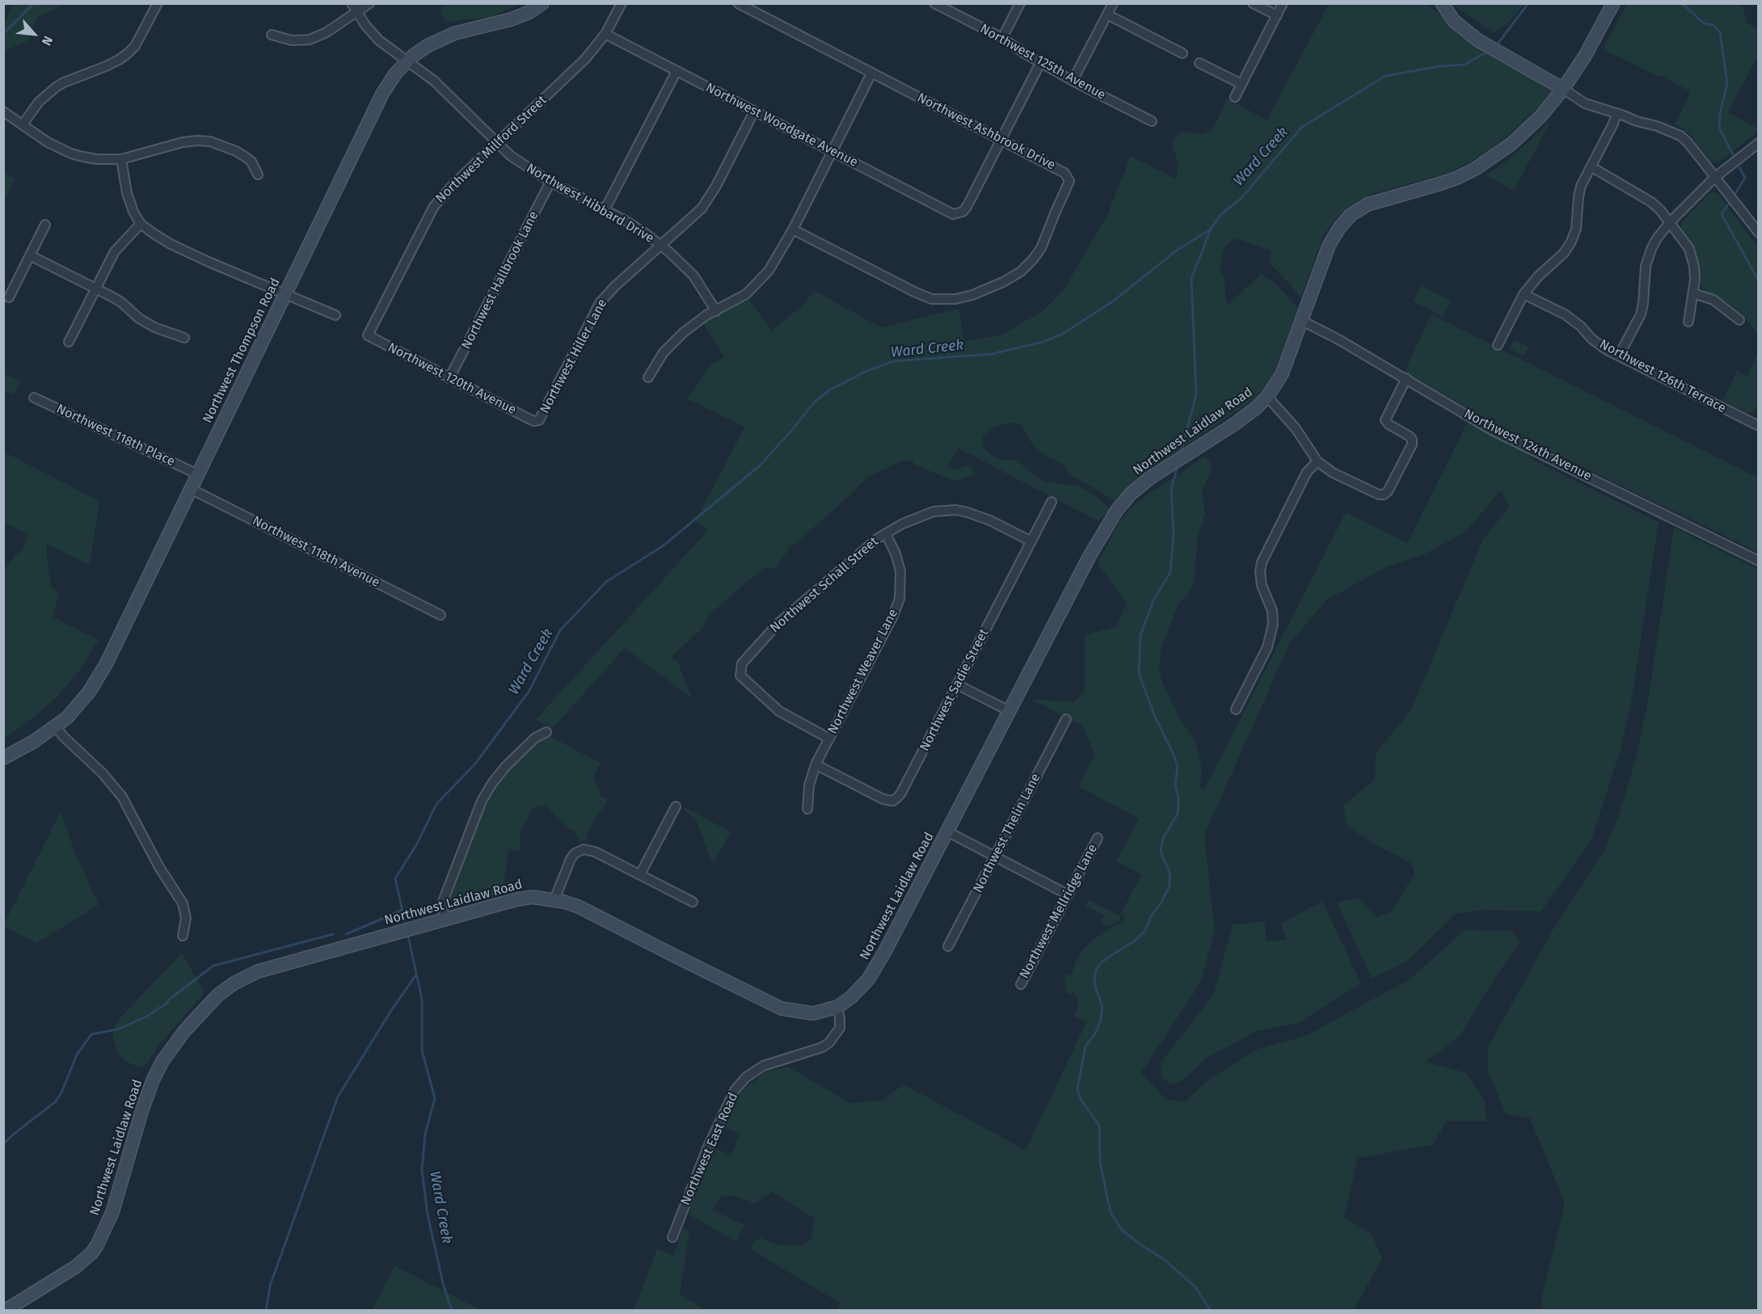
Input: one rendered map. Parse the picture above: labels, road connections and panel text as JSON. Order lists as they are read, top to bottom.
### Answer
{
  "streets": {
    "street": [
      "Northwest 125th Avenue",
      "Northwest Woodgate Avenue",
      "Northwest Ashbrook Drive",
      "Northwest Millford Street",
      "Northwest Hibbard Drive",
      "Northwest Hallbrook Lane",
      "Northwest Thompson Road",
      "Northwest Hiller Lane",
      "Northwest 126th Terrace",
      "Northwest 120th Avenue",
      "Northwest Laidlaw Road",
      "Northwest 118th Place",
      "Northwest 124th Avenue",
      "Northwest 118th Avenue",
      "Northwest Schall Street",
      "Northwest Weaver Lane",
      "Northwest Sadie Street",
      "Northwest Thelin Lane",
      "Northwest Mellridge Lane",
      "Northwest East Road"
    ]
  },
  "crossings": [
    ["Northwest Woodgate Avenue", "Northwest Ashbrook Drive"],
    ["Northwest Woodgate Avenue", "Northwest Millford Street"],
    ["Northwest Woodgate Avenue", "Northwest Hiller Lane"],
    ["Northwest Millford Street", "Northwest Hibbard Drive"],
    ["Northwest Millford Street", "Northwest 120th Avenue"],
    ["Northwest Hibbard Drive", "Northwest Hallbrook Lane"],
    ["Northwest Hibbard Drive", "Northwest Thompson Road"],
    ["Northwest Hibbard Drive", "Northwest Hiller Lane"],
    ["Northwest Hallbrook Lane", "Northwest 120th Avenue"],
    ["Northwest Thompson Road", "Northwest 118th Place"],
    ["Northwest Thompson Road", "Northwest 118th Avenue"],
    ["Northwest Hiller Lane", "Northwest 120th Avenue"],
    ["Northwest Laidlaw Road", "Northwest 124th Avenue"],
    ["Northwest Laidlaw Road", "Northwest East Road"],
    ["Northwest Schall Street", "Northwest Weaver Lane"],
    ["Northwest Schall Street", "Northwest Sadie Street"],
    ["Northwest Weaver Lane", "Northwest Sadie Street"]
  ],
  "water": ["Ward Creek"],
  "north": "bottom right"
}
